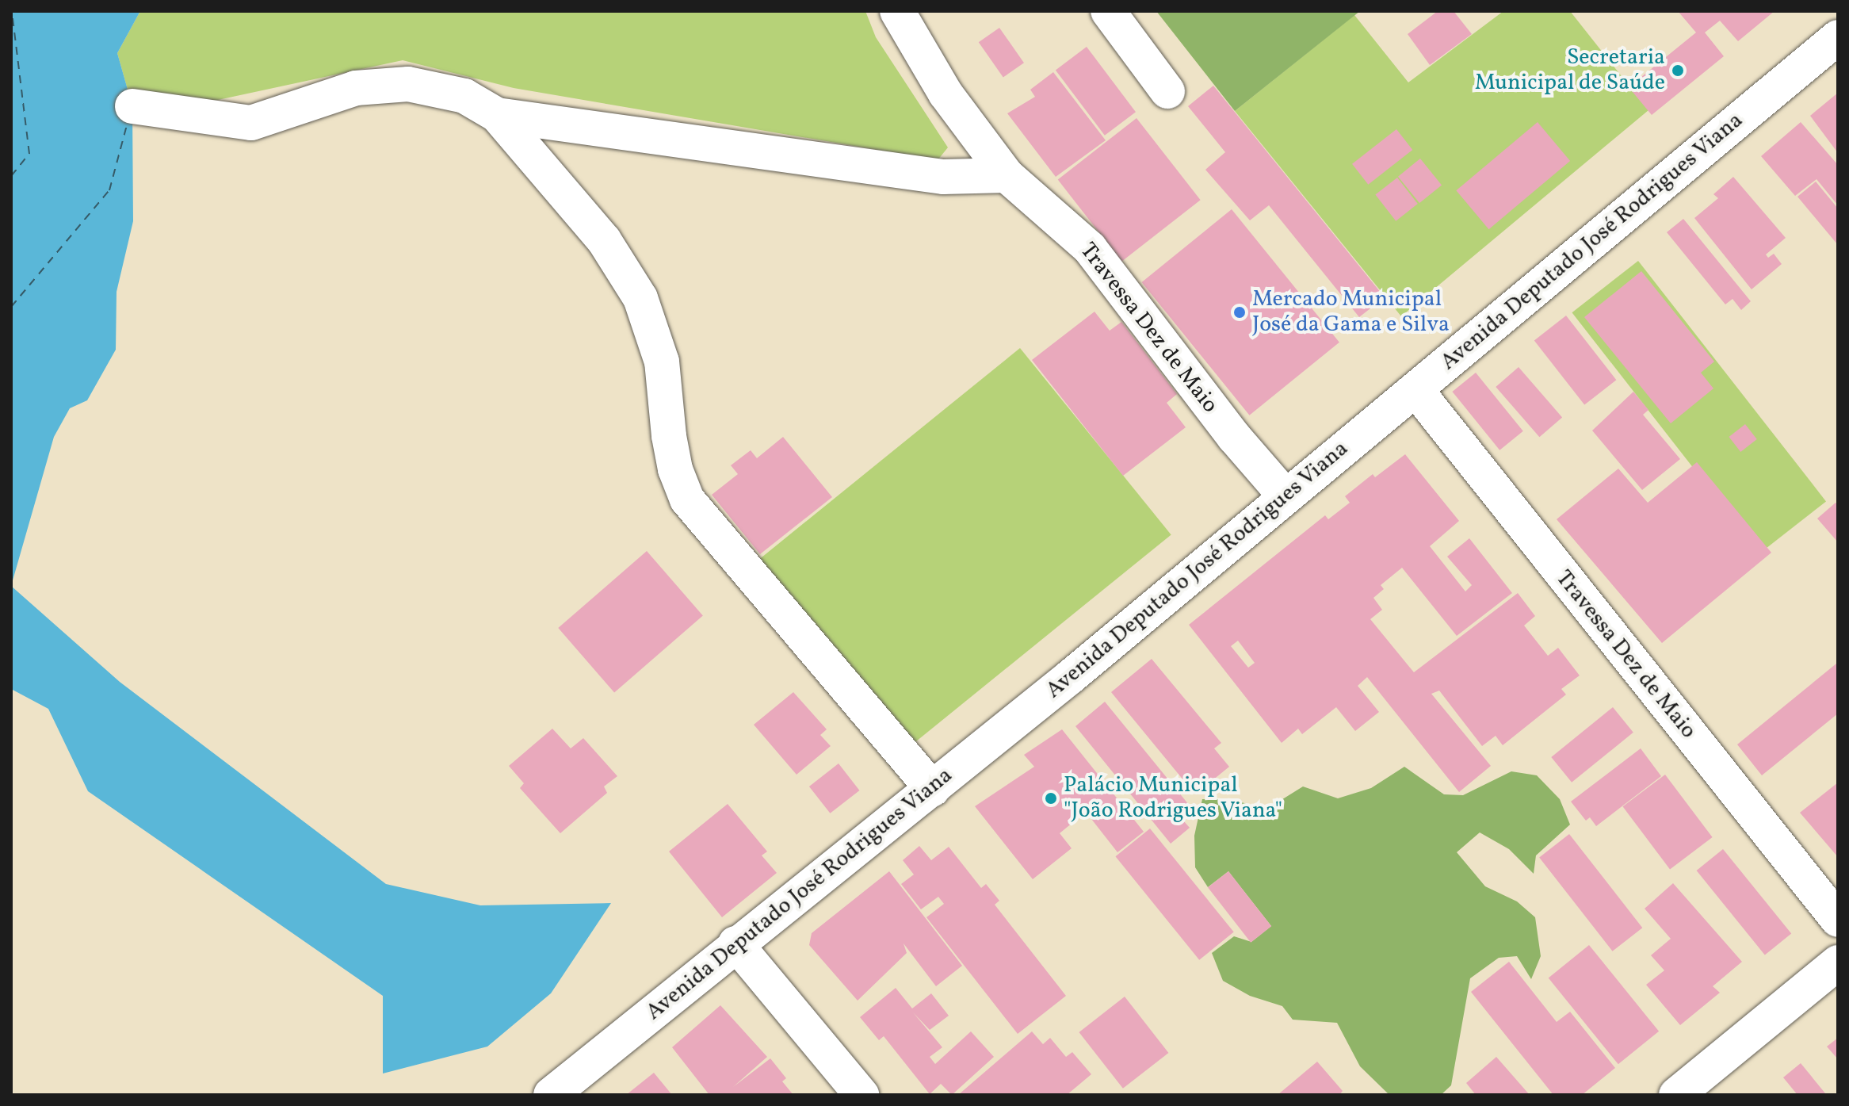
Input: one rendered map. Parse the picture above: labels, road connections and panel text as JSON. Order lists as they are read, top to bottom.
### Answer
{
  "streets": {
    "street": ["Avenida Deputado José Rodrigues Viana", "Travessa Dez de Maio"]
  },
  "crossings": [
    ["Avenida Deputado José Rodrigues Viana", "Travessa Dez de Maio"]
  ],
  "places": ["Secretaria Municipal de Saúde", "Mercado Municipal José da Gama e Silva", "Palácio Municipal \"João Rodrigues Viana\""]
}
